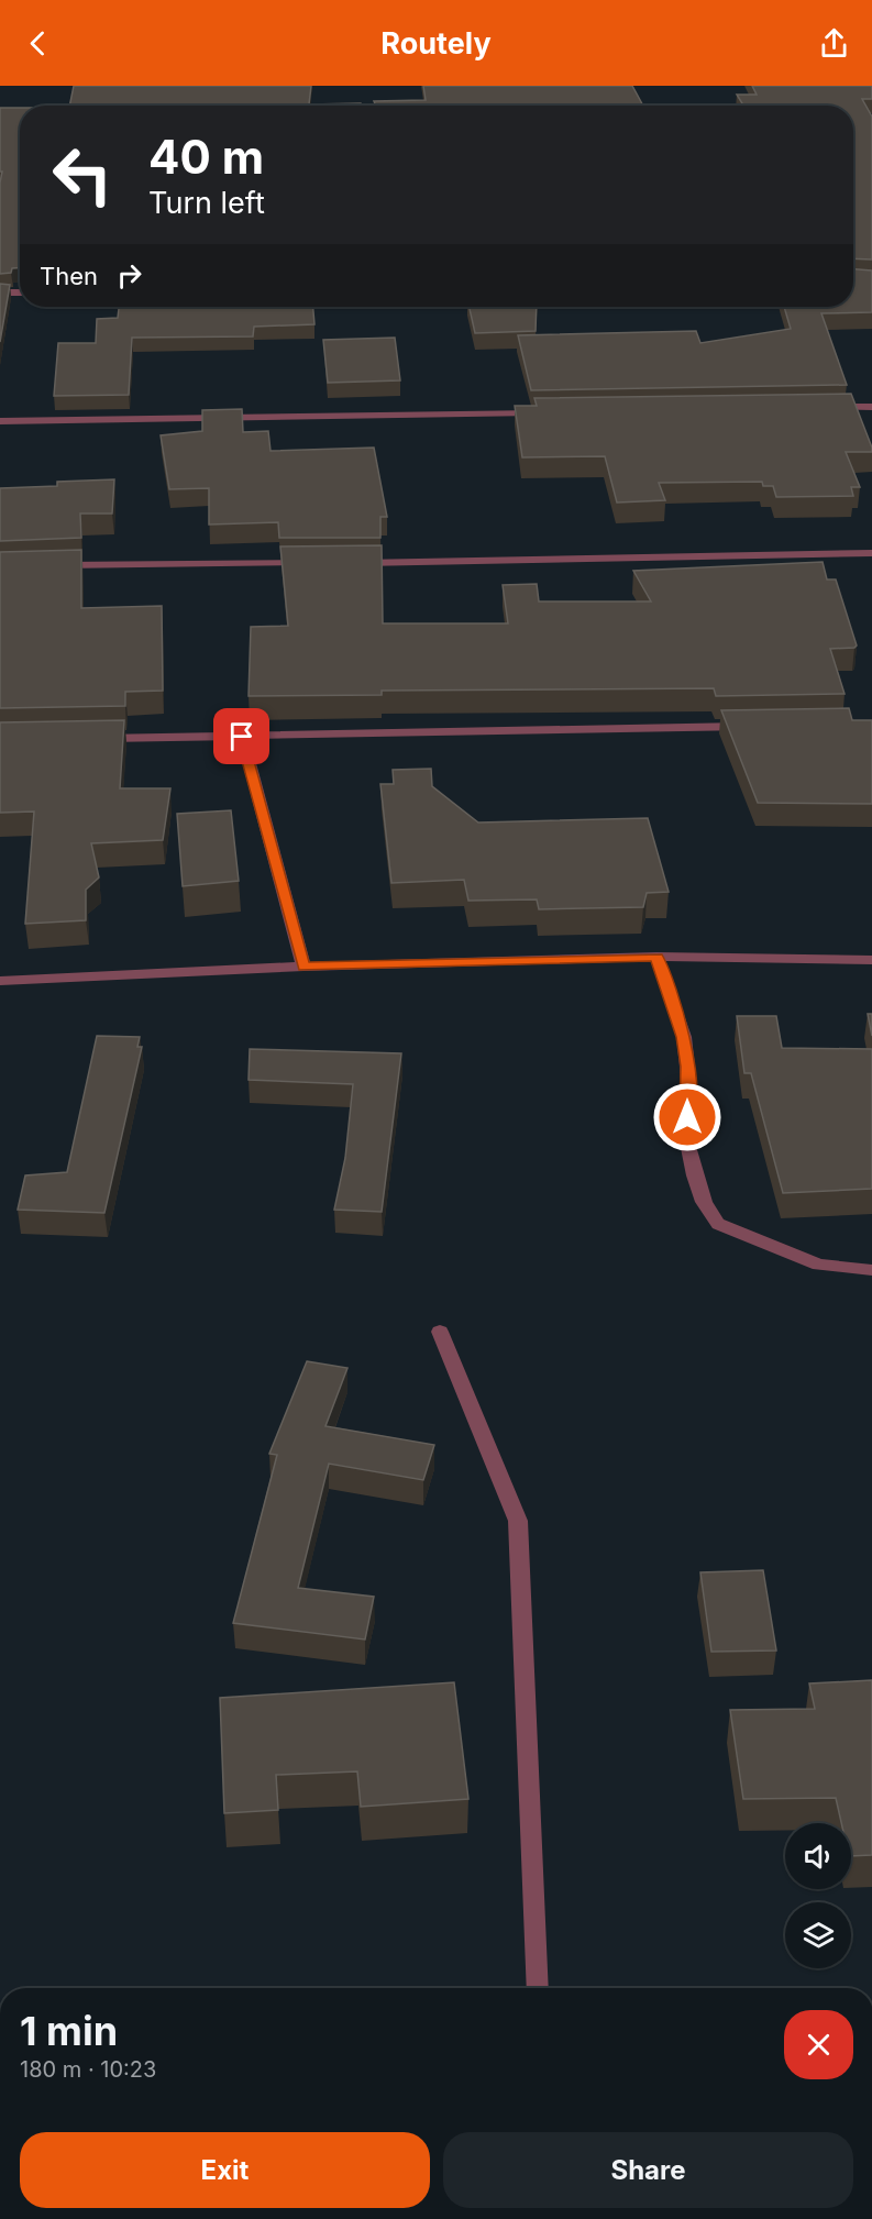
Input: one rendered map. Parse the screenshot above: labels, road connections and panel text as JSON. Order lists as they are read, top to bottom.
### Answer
{
  "page": {
    "header": "Routely",
    "turn": ["40 m", "Turn left"],
    "then": "Then",
    "heading": ["1 min", "180 m · 10:23"],
    "buttons": ["Exit", "Share"]
  }
}
